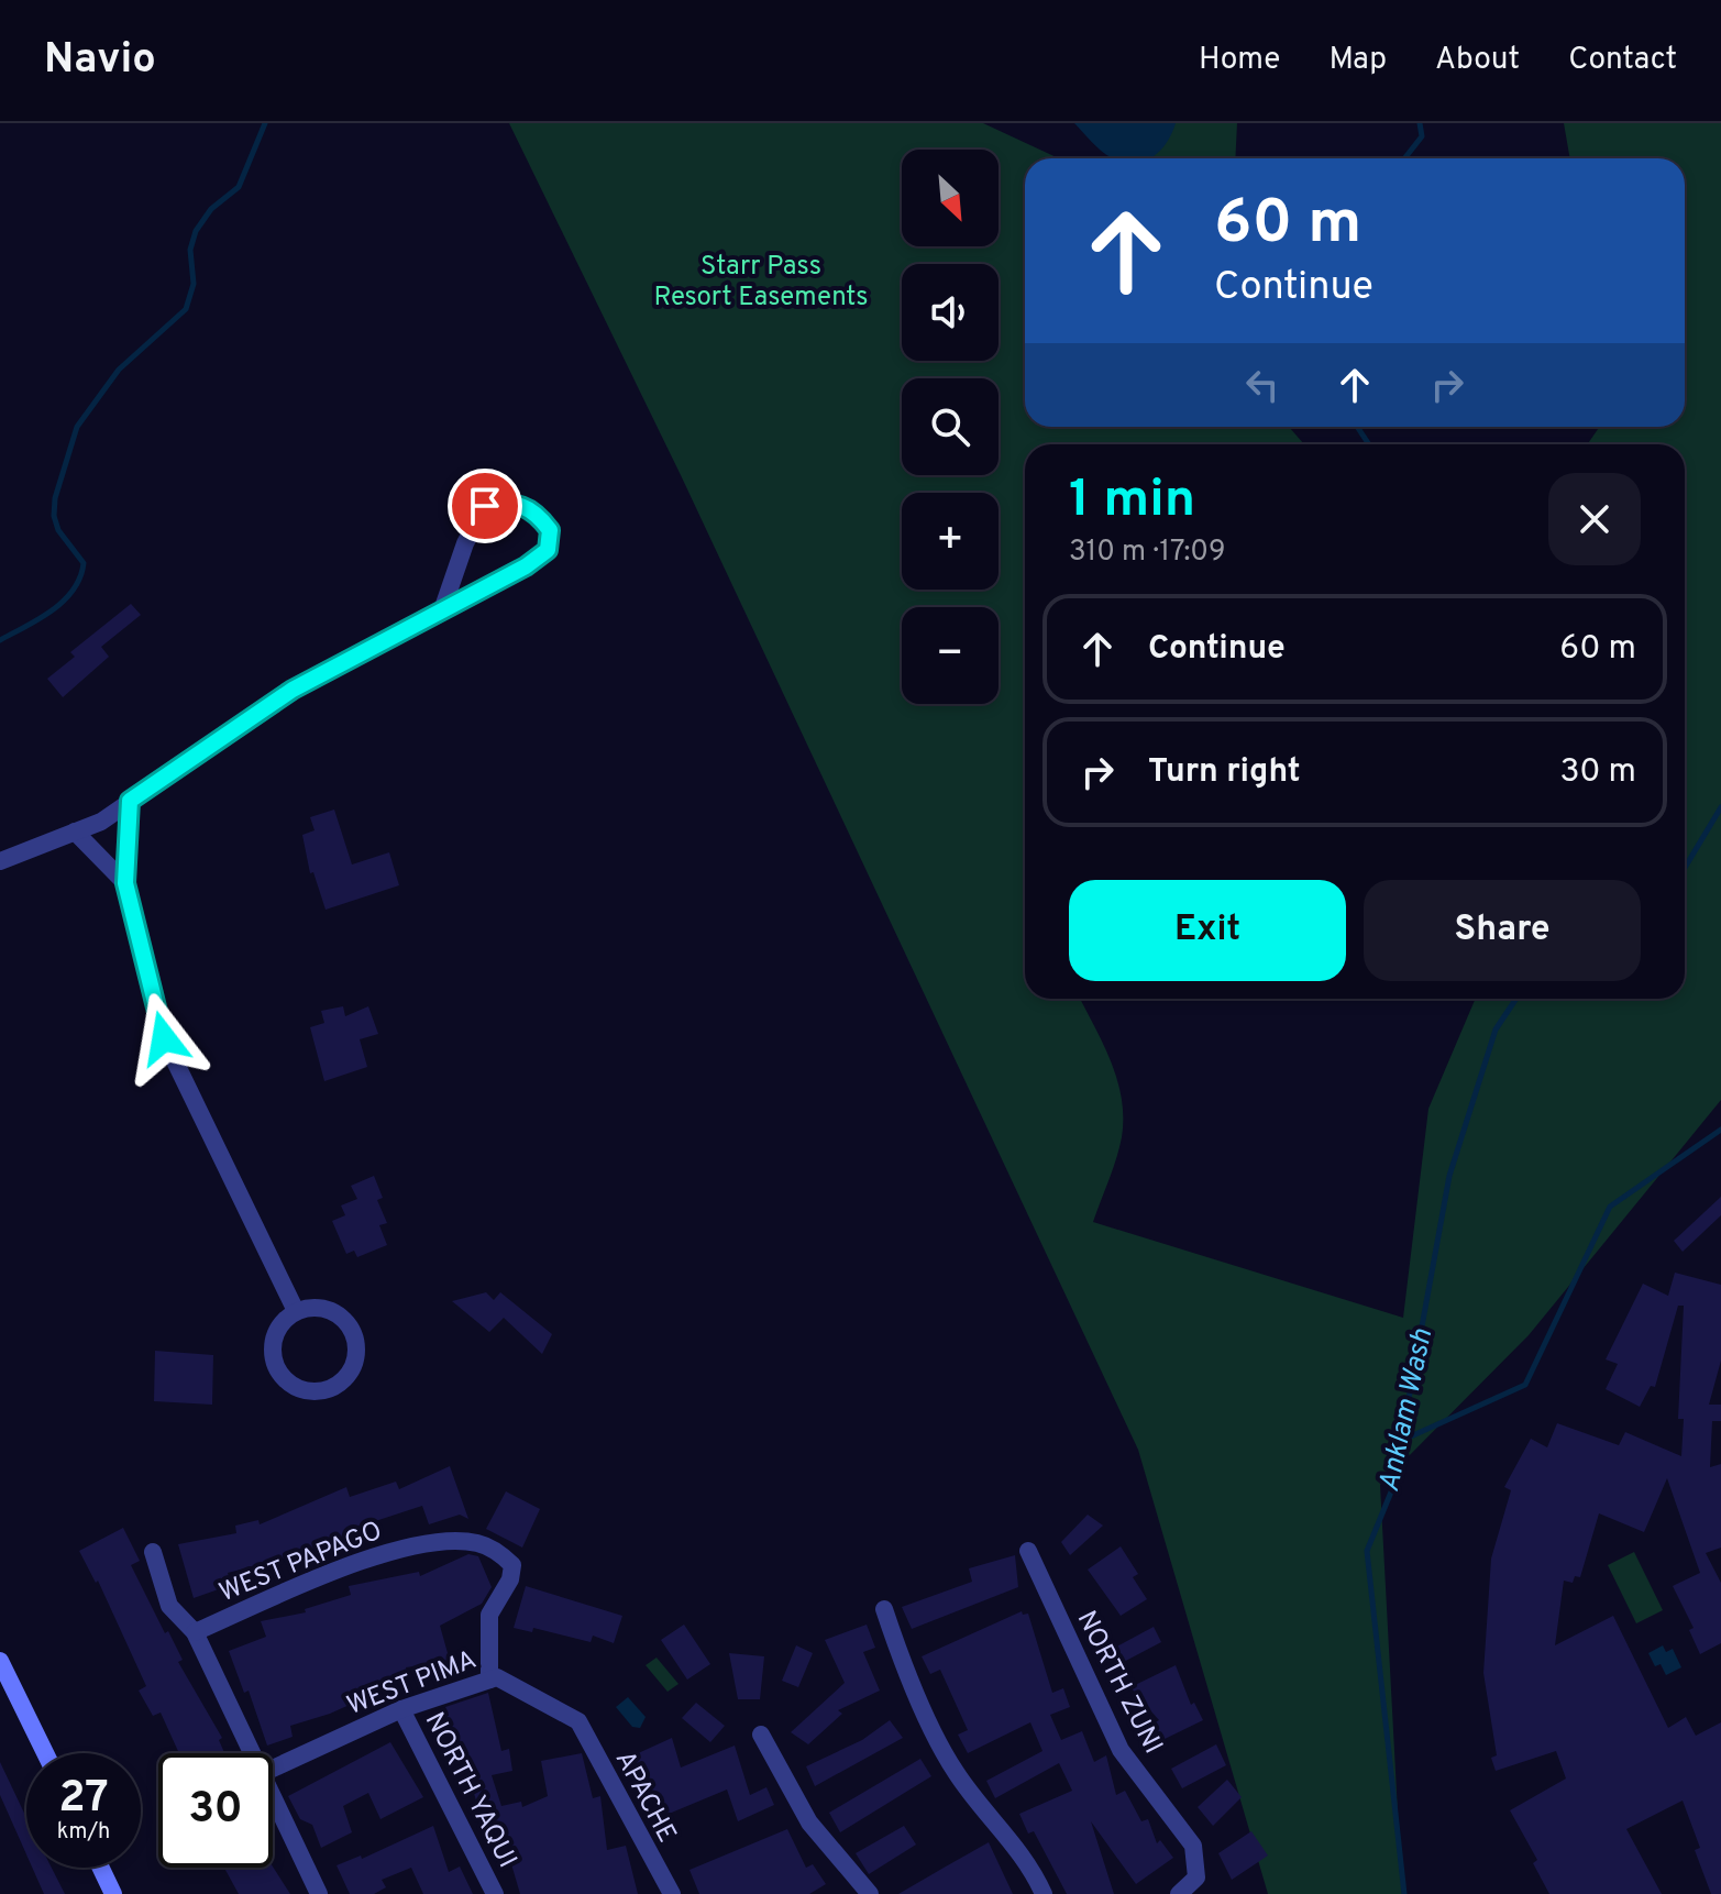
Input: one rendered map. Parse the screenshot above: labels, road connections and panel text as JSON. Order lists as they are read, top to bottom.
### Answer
{
  "streets": {
    "street": [
      "WEST PAPAGO",
      "WEST PIMA",
      "NORTH ZUNI",
      "NORTH YAQUI",
      "APACHE"
    ]
  },
  "crossings": [
    ["WEST PAPAGO", "WEST PIMA"],
    ["WEST PIMA", "NORTH YAQUI"],
    ["WEST PIMA", "APACHE"]
  ],
  "water": ["Anklam Wash"],
  "parks": ["Starr Pass Resort Easements"],
  "north": "bottom right",
  "page": {
    "header": "Navio",
    "nav": [
      "Home",
      "Map",
      "About",
      "Contact"
    ],
    "map_buttons": ["+", "−"],
    "turn": ["60 m", "Continue"],
    "heading": ["1 min", "310 m · 17:09"],
    "list": [
      {
        "name": "Continue",
        "value": "60 m"
      },
      {
        "name": "Turn right",
        "value": "30 m"
      }
    ],
    "buttons": ["Exit", "Share"],
    "speed": "27 km/h",
    "limit": "30"
  }
}
